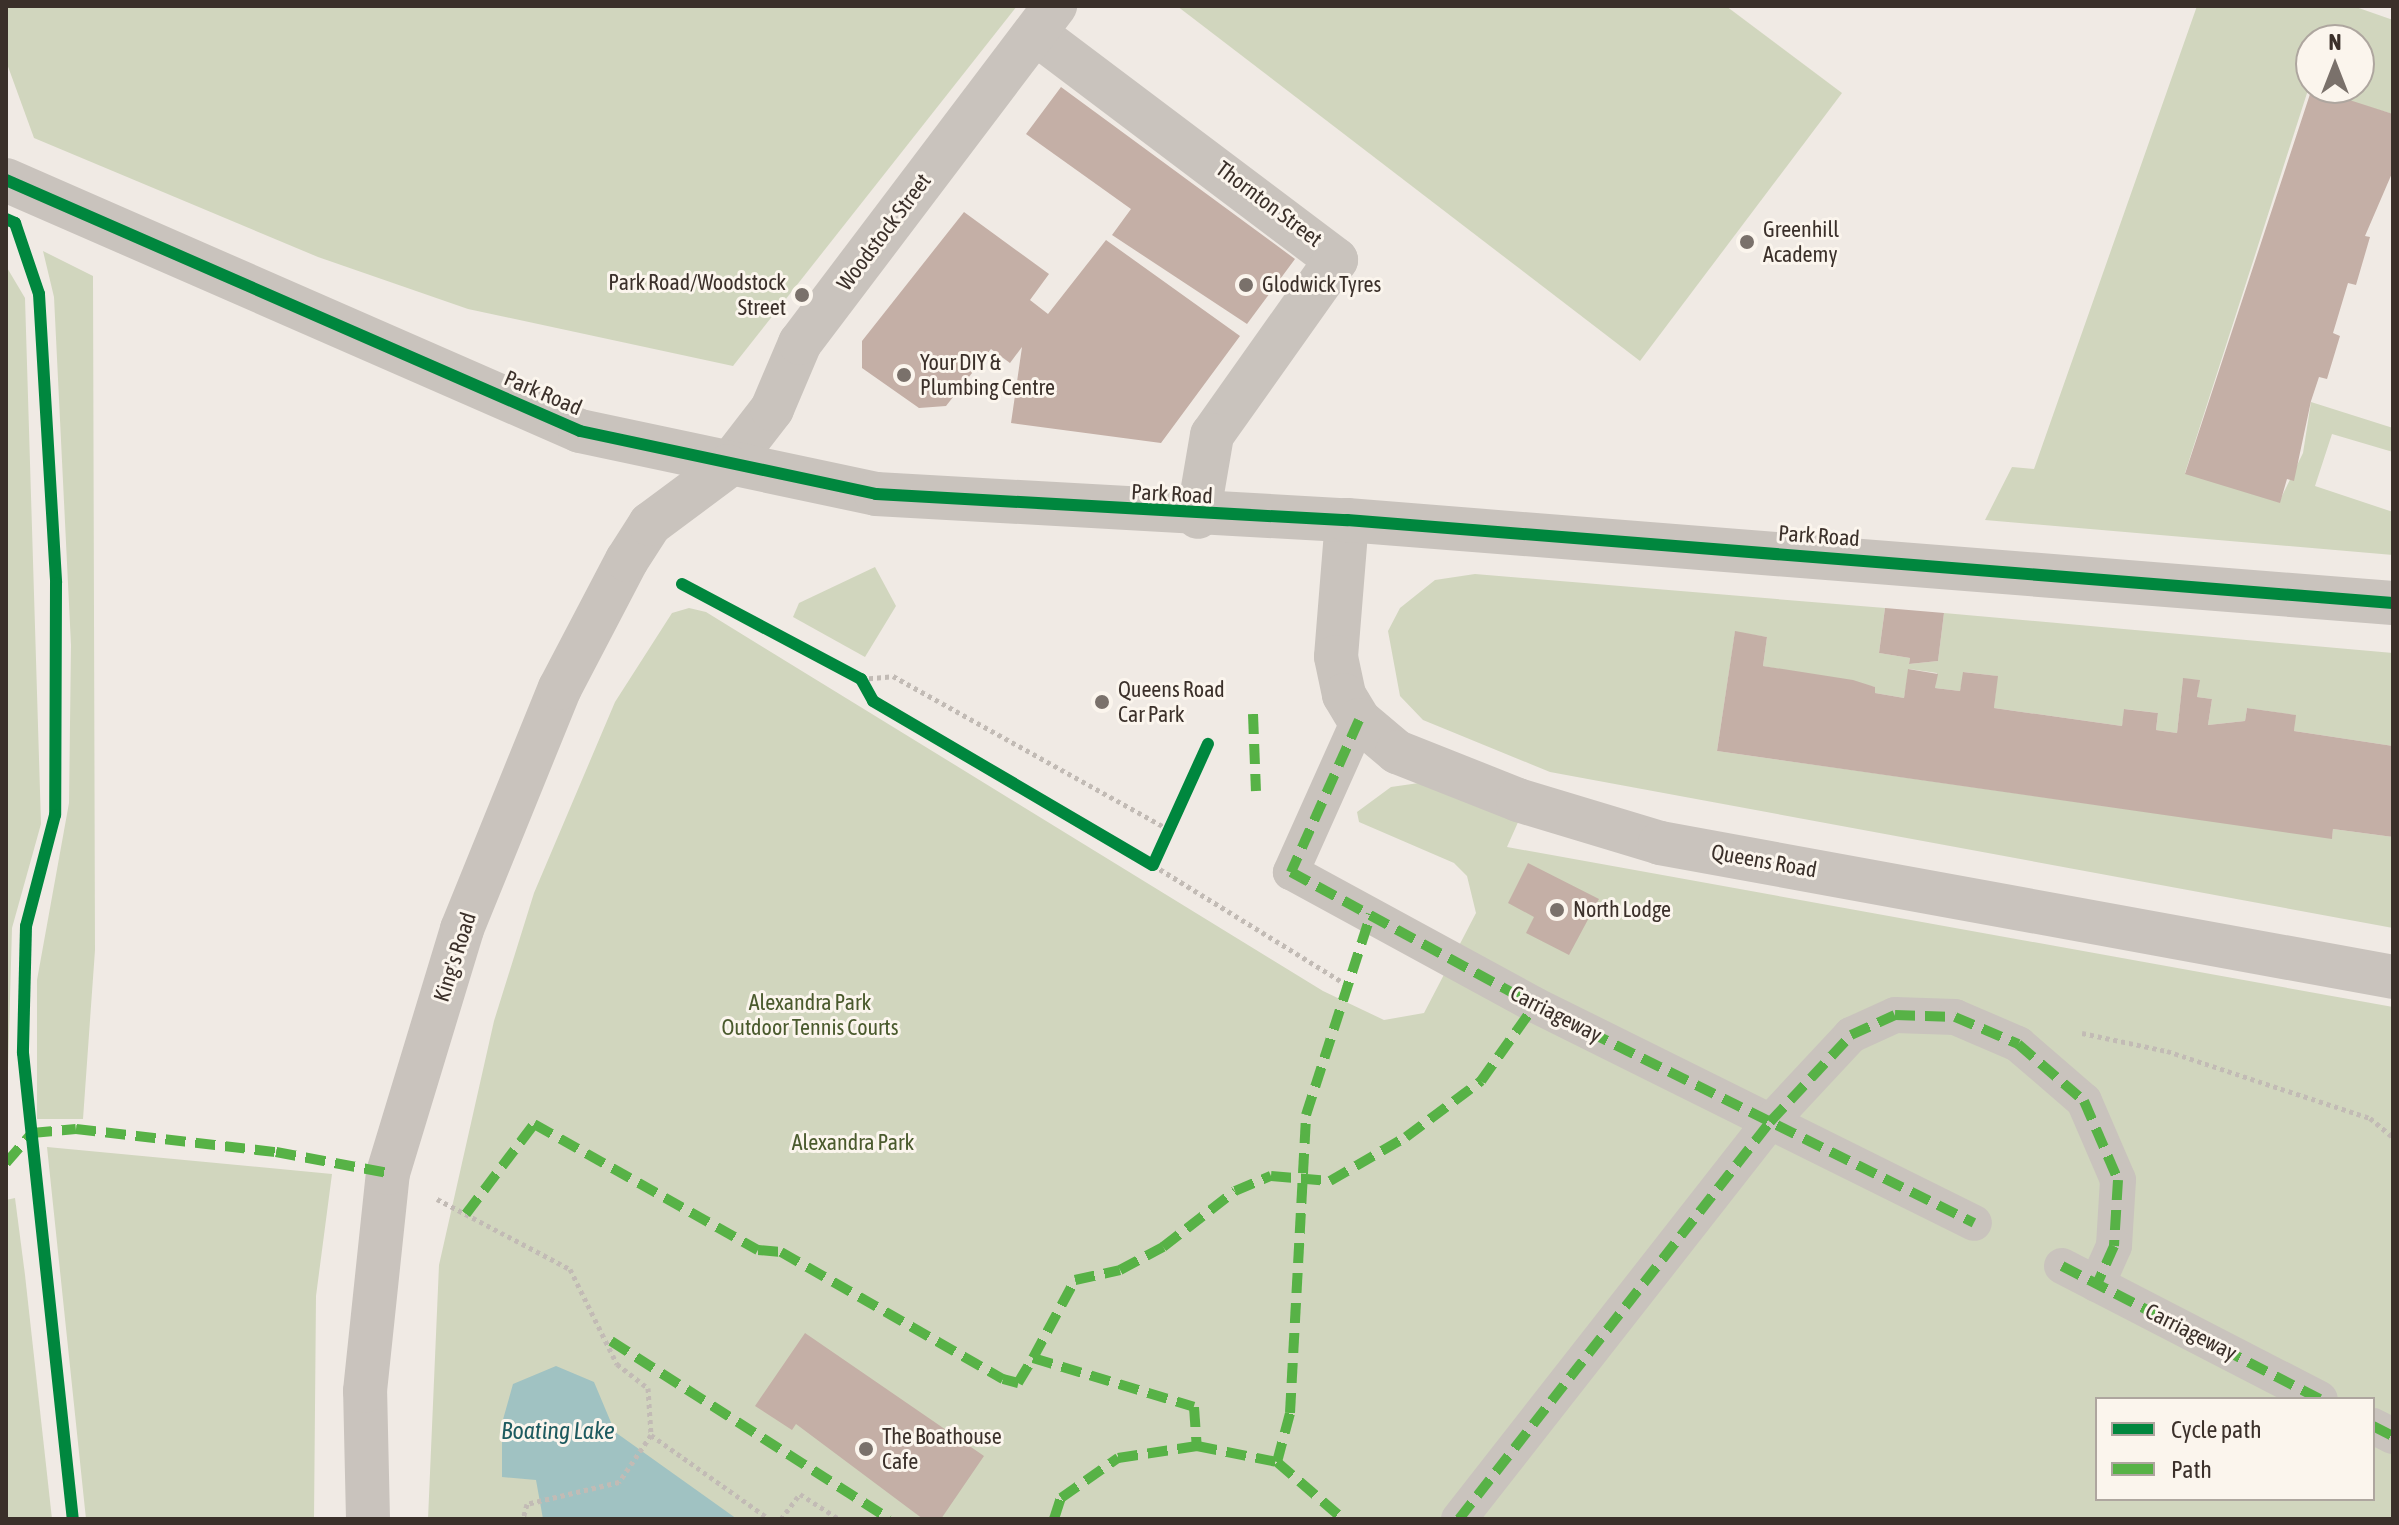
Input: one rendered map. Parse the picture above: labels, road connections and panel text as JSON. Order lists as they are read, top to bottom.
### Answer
{
  "streets": {
    "street": [
      "Thornton Street",
      "Woodstock Street",
      "Park Road",
      "Queens Road",
      "King's Road",
      "Carriageway"
    ]
  },
  "crossings": [
    ["Thornton Street", "Woodstock Street"],
    ["Thornton Street", "Park Road"],
    ["Woodstock Street", "Park Road"],
    ["Woodstock Street", "King's Road"],
    ["Park Road", "Queens Road"],
    ["Park Road", "King's Road"],
    ["Queens Road", "Carriageway"]
  ],
  "water": ["Boating Lake"],
  "parks": ["Alexandra Park Outdoor Tennis Courts", "Alexandra Park"],
  "places": [
    "Greenhill Academy",
    "Glodwick Tyres",
    "Park Road/Woodstock Street",
    "Your DIY & Plumbing Centre",
    "Queens Road Car Park",
    "North Lodge",
    "The Boathouse Cafe"
  ],
  "legend": ["Cycle path", "Path"],
  "north": "top"
}
